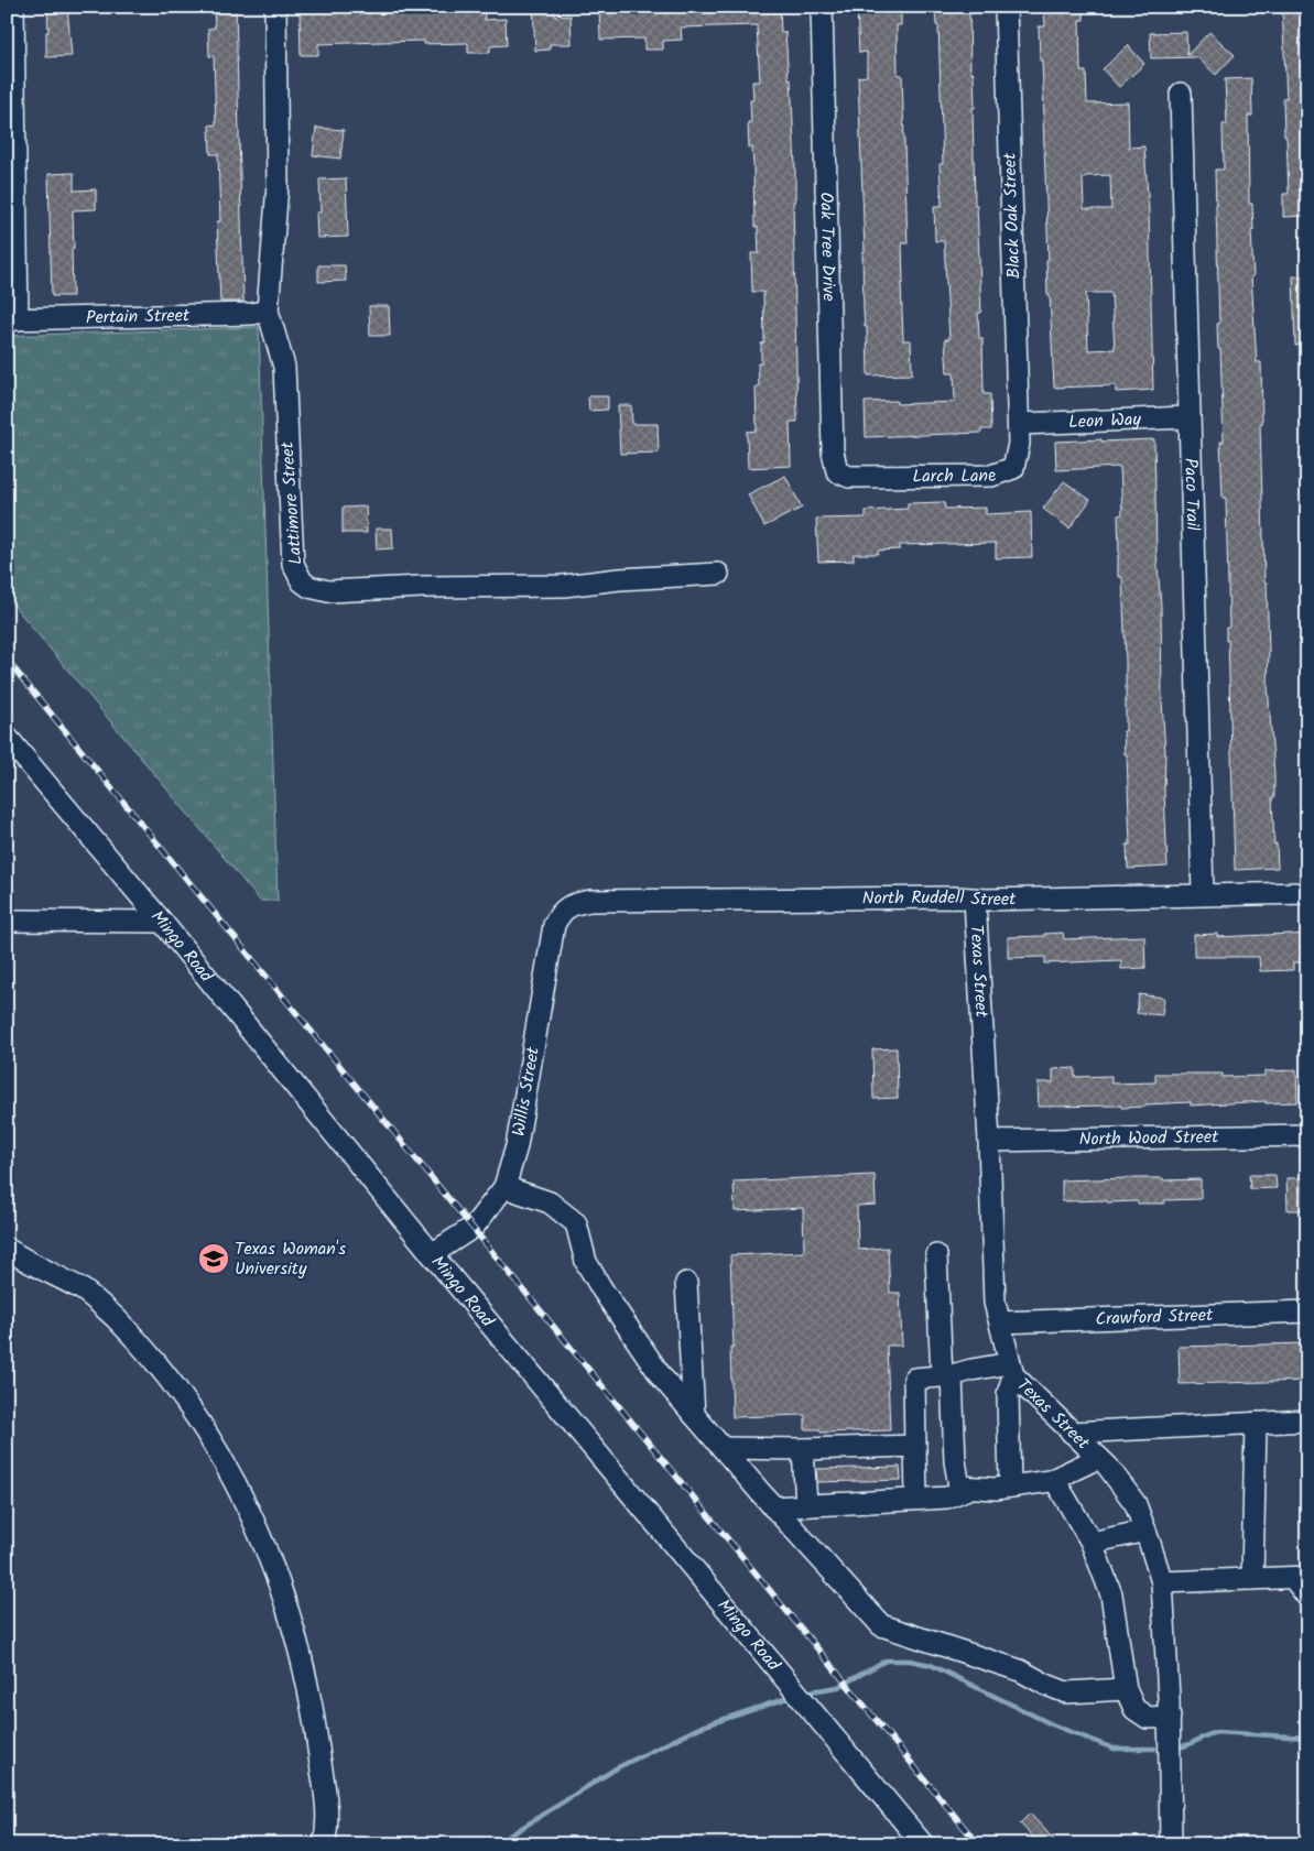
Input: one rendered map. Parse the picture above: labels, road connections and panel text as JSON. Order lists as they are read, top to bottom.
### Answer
{
  "streets": {
    "street": [
      "Black Oak Street",
      "Oak Tree Drive",
      "Pertain Street",
      "Leon Way",
      "Larch Lane",
      "Paco Trail",
      "Lattimore Street",
      "North Ruddell Street",
      "Mingo Road",
      "Texas Street",
      "Willis Street",
      "North Wood Street",
      "Crawford Street"
    ]
  },
  "crossings": [
    ["Black Oak Street", "Leon Way"],
    ["Black Oak Street", "Larch Lane"],
    ["Oak Tree Drive", "Larch Lane"],
    ["Pertain Street", "Lattimore Street"],
    ["Leon Way", "Larch Lane"],
    ["Leon Way", "Paco Trail"],
    ["Paco Trail", "North Ruddell Street"],
    ["North Ruddell Street", "Texas Street"],
    ["North Ruddell Street", "Willis Street"],
    ["Mingo Road", "Willis Street"],
    ["Texas Street", "North Wood Street"],
    ["Texas Street", "Crawford Street"]
  ],
  "places": {
    "school or university": ["Texas Woman's University"]
  }
}
